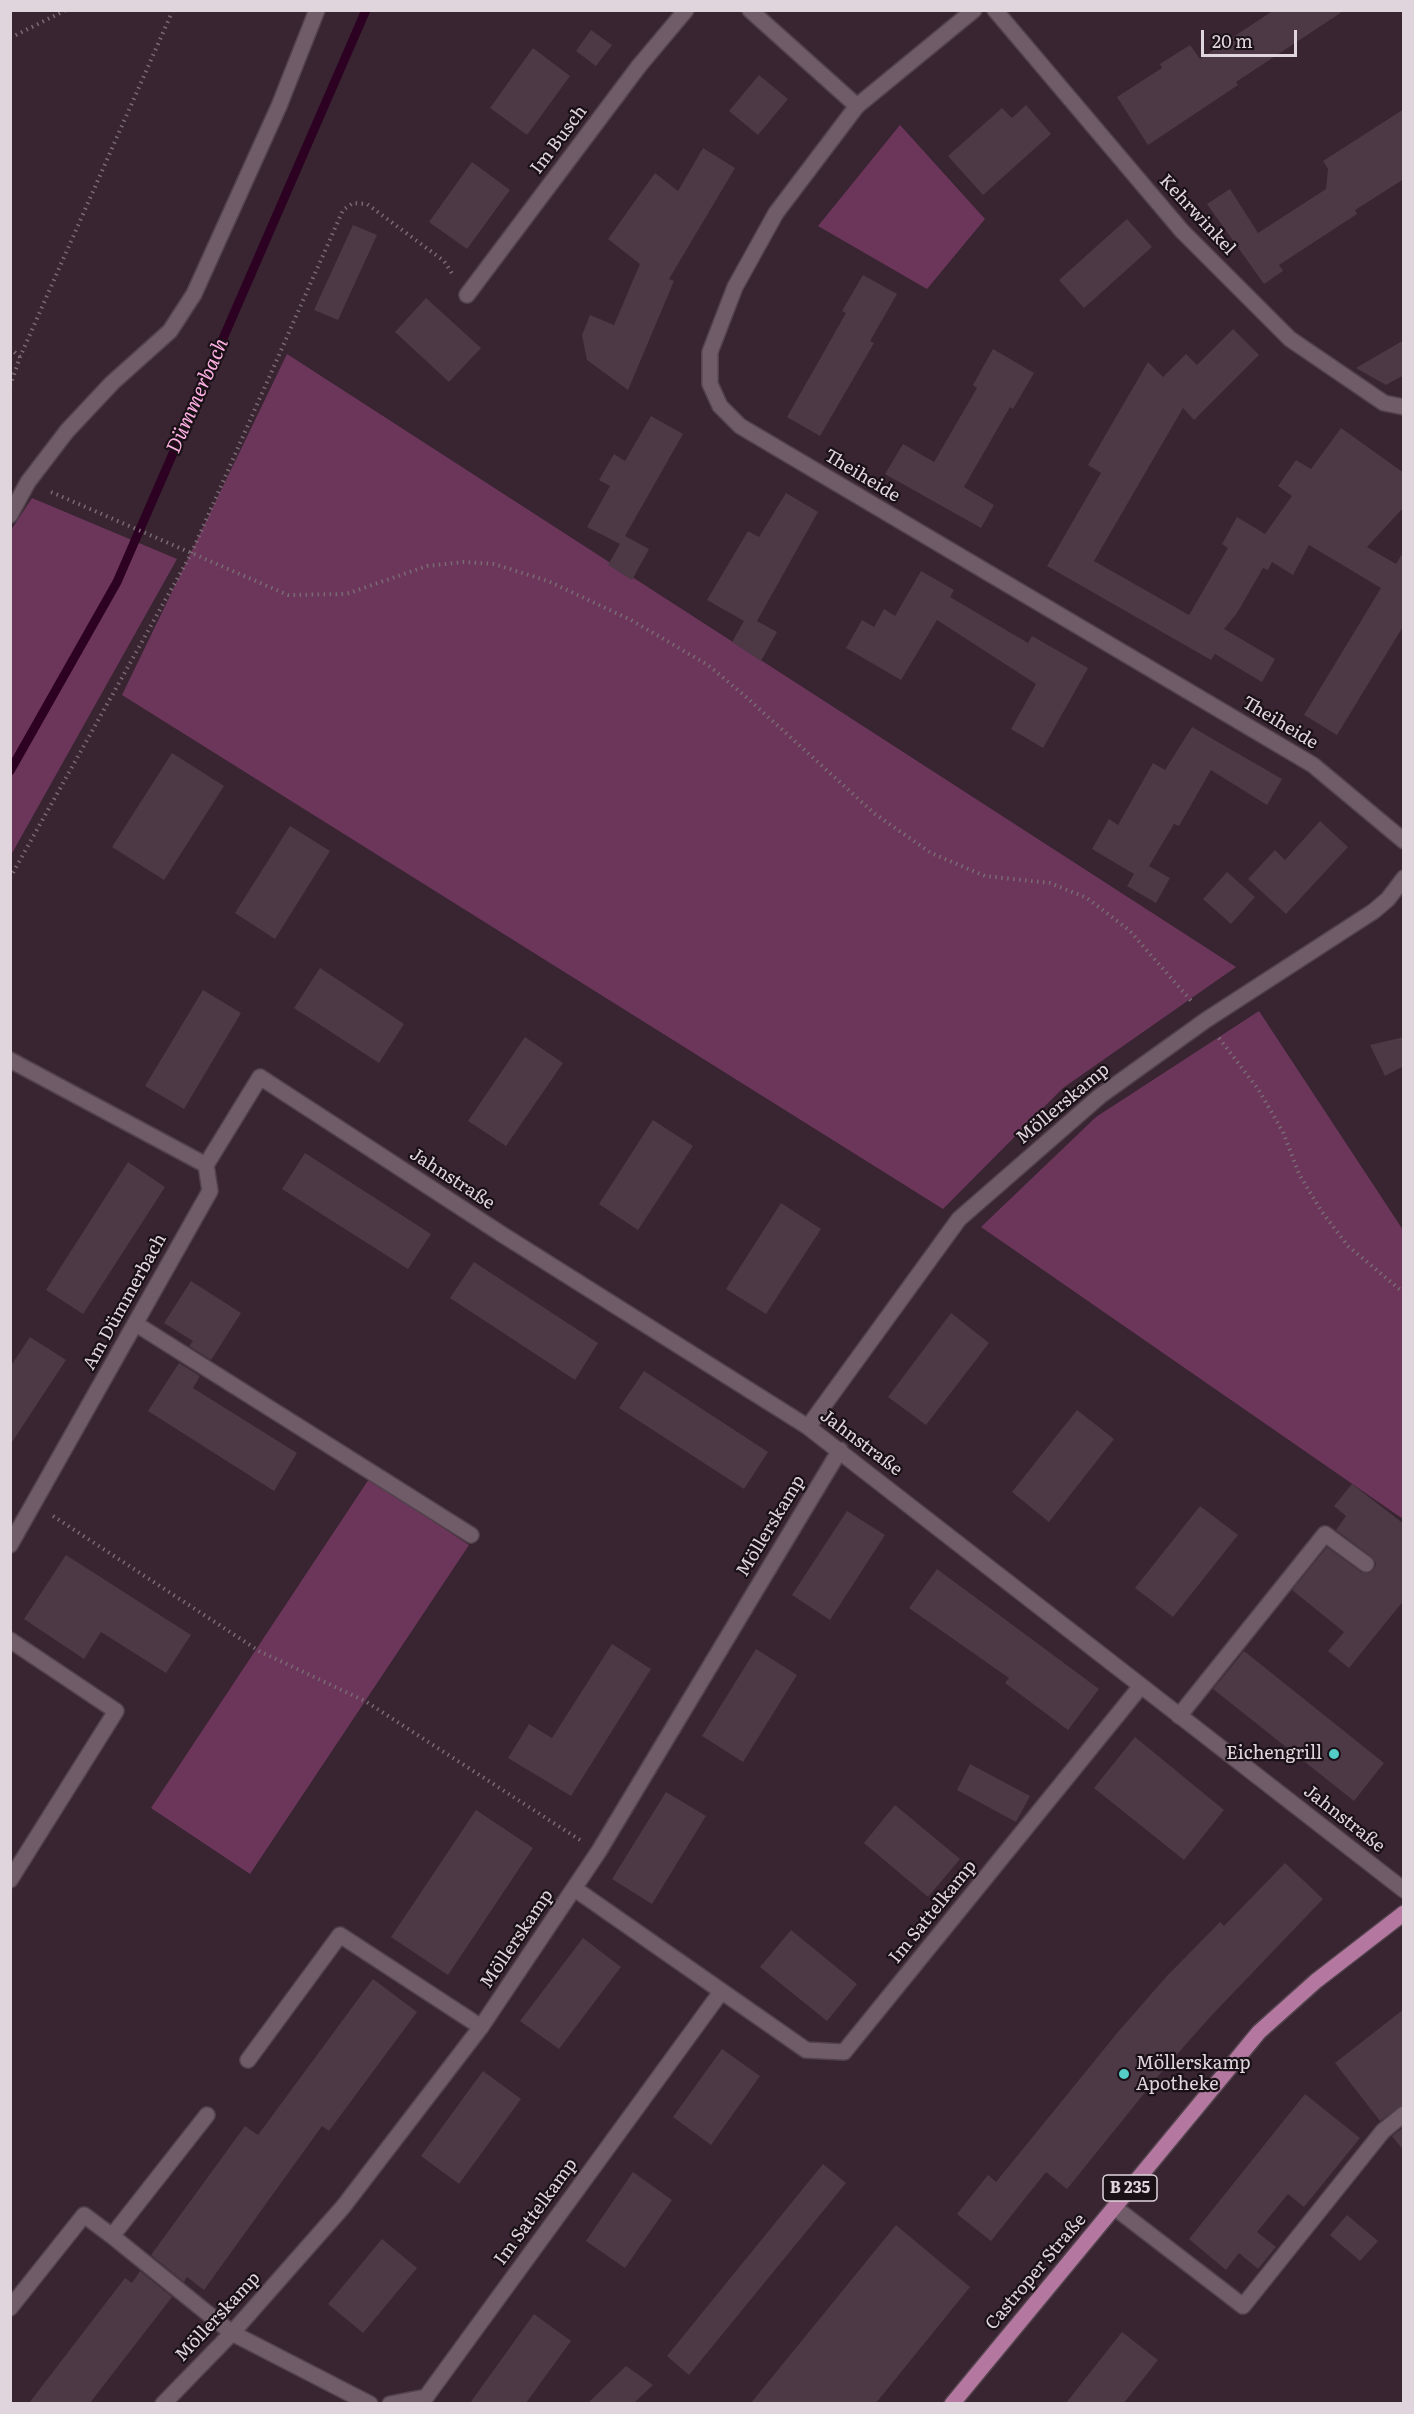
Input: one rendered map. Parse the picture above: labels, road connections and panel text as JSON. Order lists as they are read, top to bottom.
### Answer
{
  "streets": {
    "main road": ["B 235", "Castroper Straße"],
    "street": [
      "Im Busch",
      "Kehrwinkel",
      "Theiheide",
      "Möllerskamp",
      "Jahnstraße",
      "Am Dümmerbach",
      "Im Sattelkamp"
    ]
  },
  "crossings": [
    ["Möllerskamp", "Jahnstraße"],
    ["Möllerskamp", "Im Sattelkamp"],
    ["Jahnstraße", "Am Dümmerbach"],
    ["Jahnstraße", "Im Sattelkamp"]
  ],
  "water": ["Dümmerbach"],
  "places": ["Eichengrill", "Möllerskamp Apotheke"],
  "scale_bar": "20 m"
}
